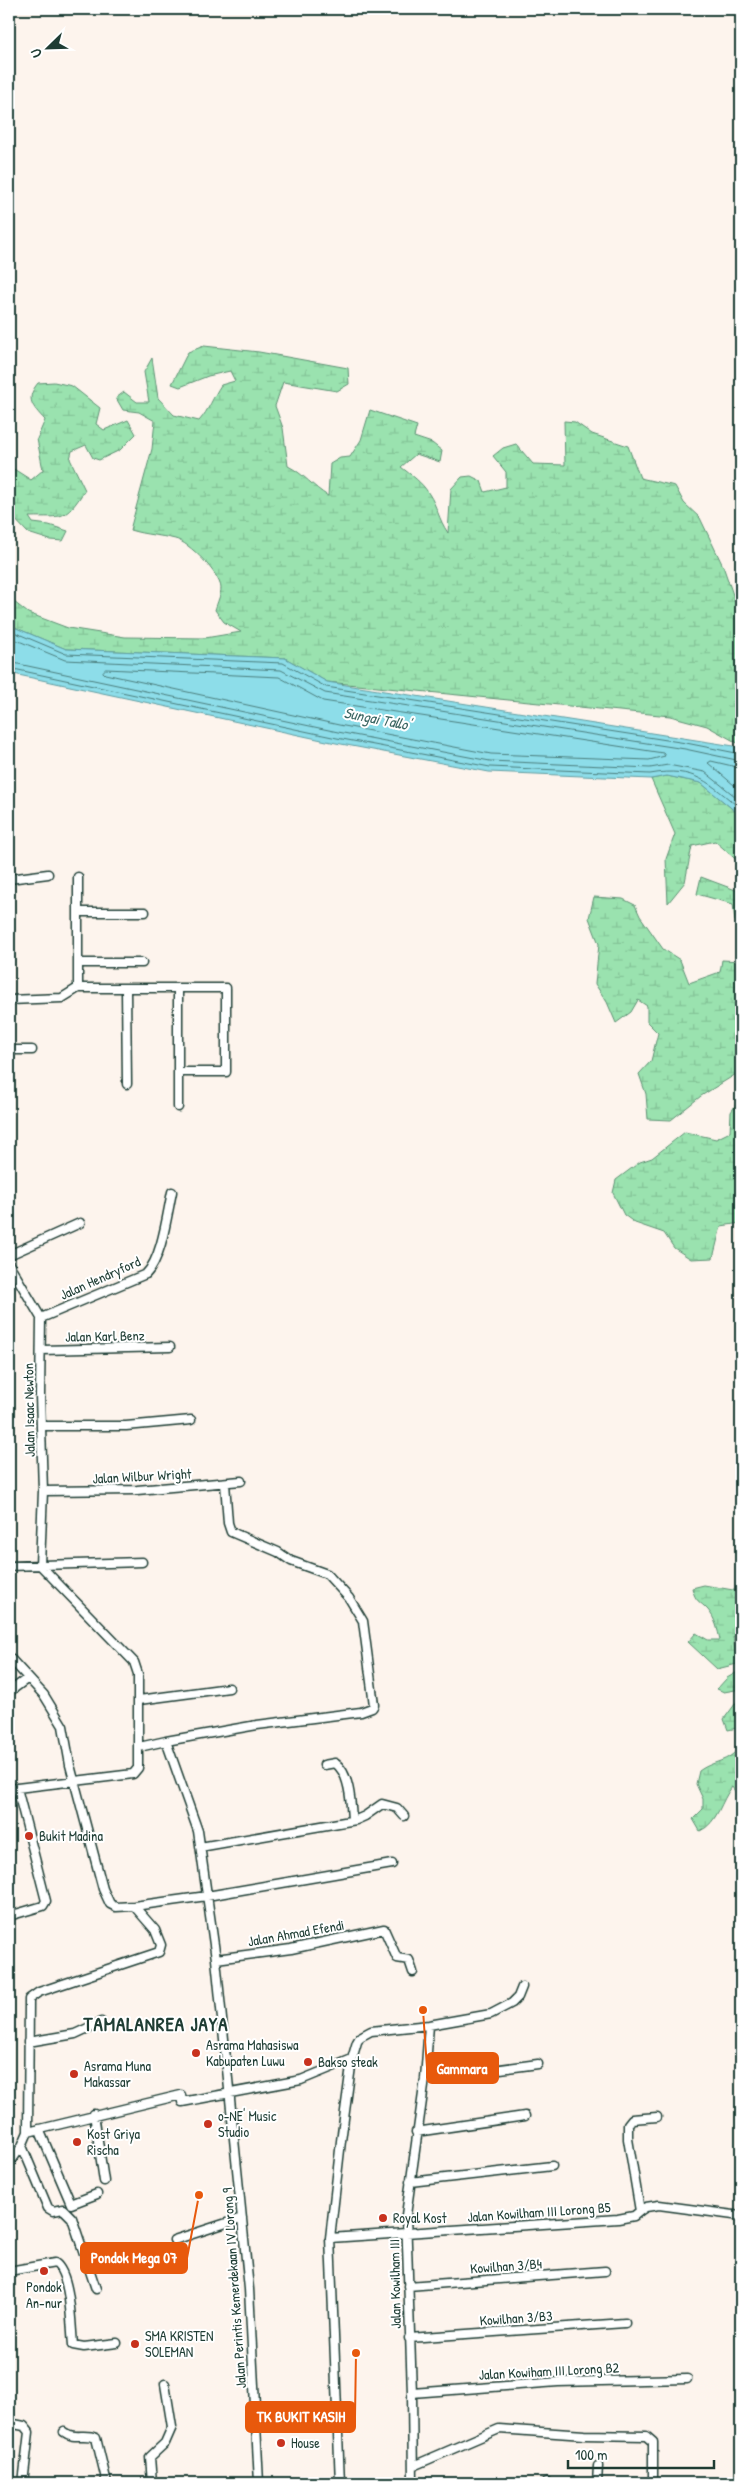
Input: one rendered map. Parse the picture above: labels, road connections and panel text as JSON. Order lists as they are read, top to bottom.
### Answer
{
  "streets": {
    "street": [
      "Jalan Hendryford",
      "Jalan Karl Benz",
      "Jalan Isaac Newton",
      "Jalan Wilbur Wright",
      "Jalan Ahmad Efendi",
      "Jalan Kowilham III Lorong B5",
      "Kowilhan 3/B4",
      "Jalan Kowilham III",
      "Jalan Perintis Kemerdekaan IV Lorong 9",
      "Kowilhan 3/B3",
      "Jalan Kowiham III Lorong B2"
    ]
  },
  "crossings": [
    ["Jalan Hendryford", "Jalan Isaac Newton"],
    ["Jalan Karl Benz", "Jalan Isaac Newton"],
    ["Jalan Isaac Newton", "Jalan Wilbur Wright"],
    ["Jalan Ahmad Efendi", "Jalan Perintis Kemerdekaan IV Lorong 9"],
    ["Jalan Kowilham III Lorong B5", "Jalan Kowilham III"],
    ["Kowilhan 3/B4", "Jalan Kowilham III"],
    ["Jalan Kowilham III", "Kowilhan 3/B3"],
    ["Jalan Kowilham III", "Jalan Kowiham III Lorong B2"]
  ],
  "districts": ["TAMALANREA JAYA"],
  "water": ["Sungai Tallo'"],
  "places": [
    "Bukit Madina",
    "Gammara",
    "Asrama Mahasiswa Kabupaten Luwu",
    "Bakso steak",
    "Asrama Muna Makassar",
    "o-NE' Music Studio",
    "Kost Griya Rischa",
    "Pondok Mega 07",
    "Royal Kost",
    "Pondok An-nur",
    "SMA KRISTEN SOLEMAN",
    "TK BUKIT KASIH",
    "House"
  ],
  "scale_bar": "100 m",
  "north": "bottom left"
}
